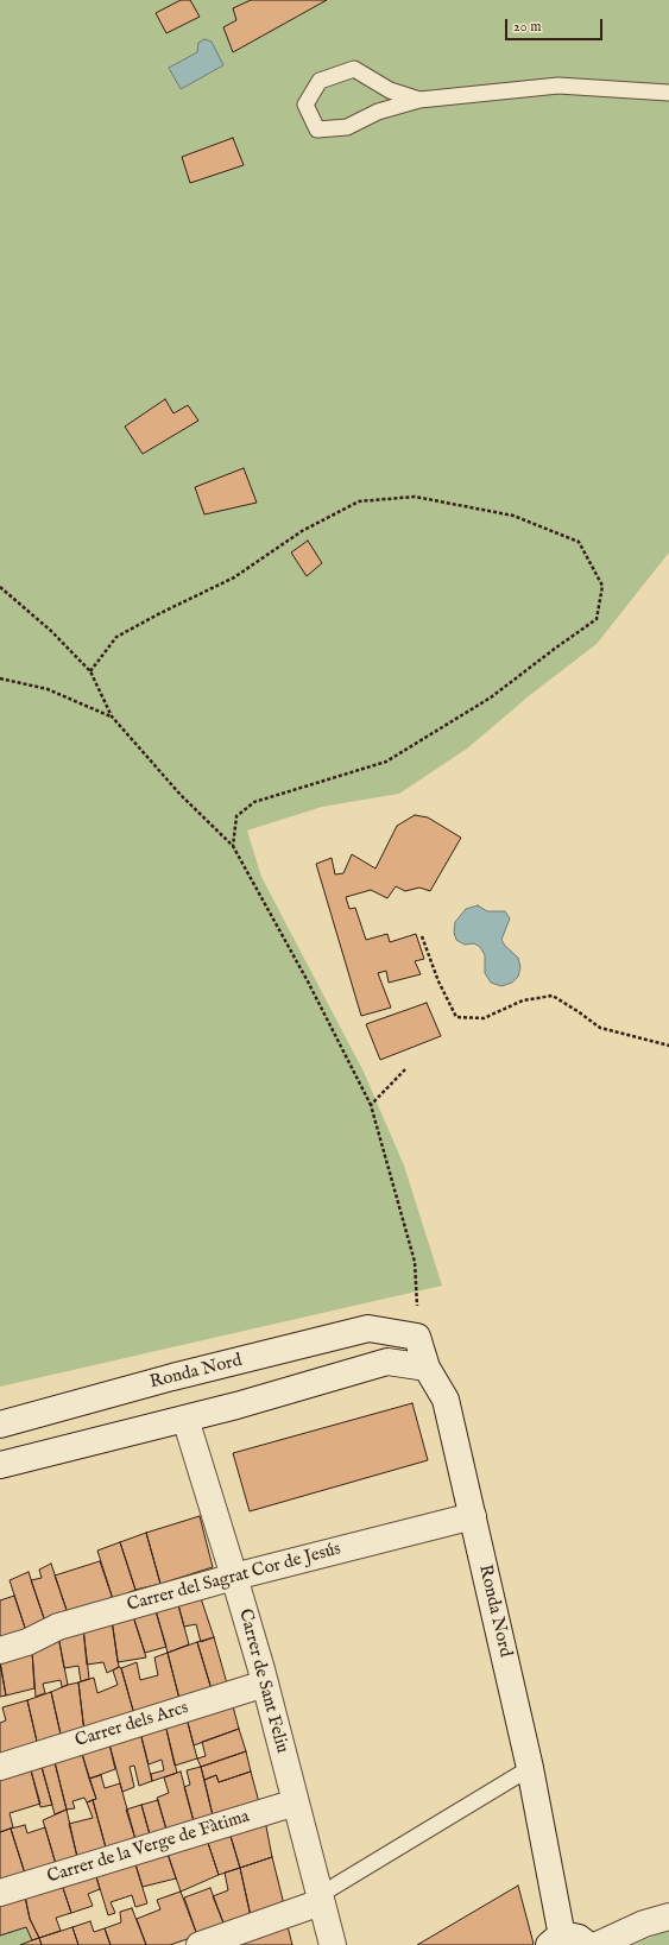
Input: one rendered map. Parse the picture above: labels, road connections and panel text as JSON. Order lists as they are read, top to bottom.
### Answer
{
  "streets": {
    "street": [
      "Ronda Nord",
      "Carrer del Sagrat Cor de Jesús",
      "Carrer de Sant Feliu",
      "Carrer dels Arcs",
      "Carrer de la Verge de Fàtima"
    ]
  },
  "crossings": [
    ["Ronda Nord", "Carrer del Sagrat Cor de Jesús"],
    ["Carrer del Sagrat Cor de Jesús", "Carrer de Sant Feliu"],
    ["Carrer de Sant Feliu", "Carrer dels Arcs"],
    ["Carrer de Sant Feliu", "Carrer de la Verge de Fàtima"]
  ],
  "scale_bar": "20 m"
}
